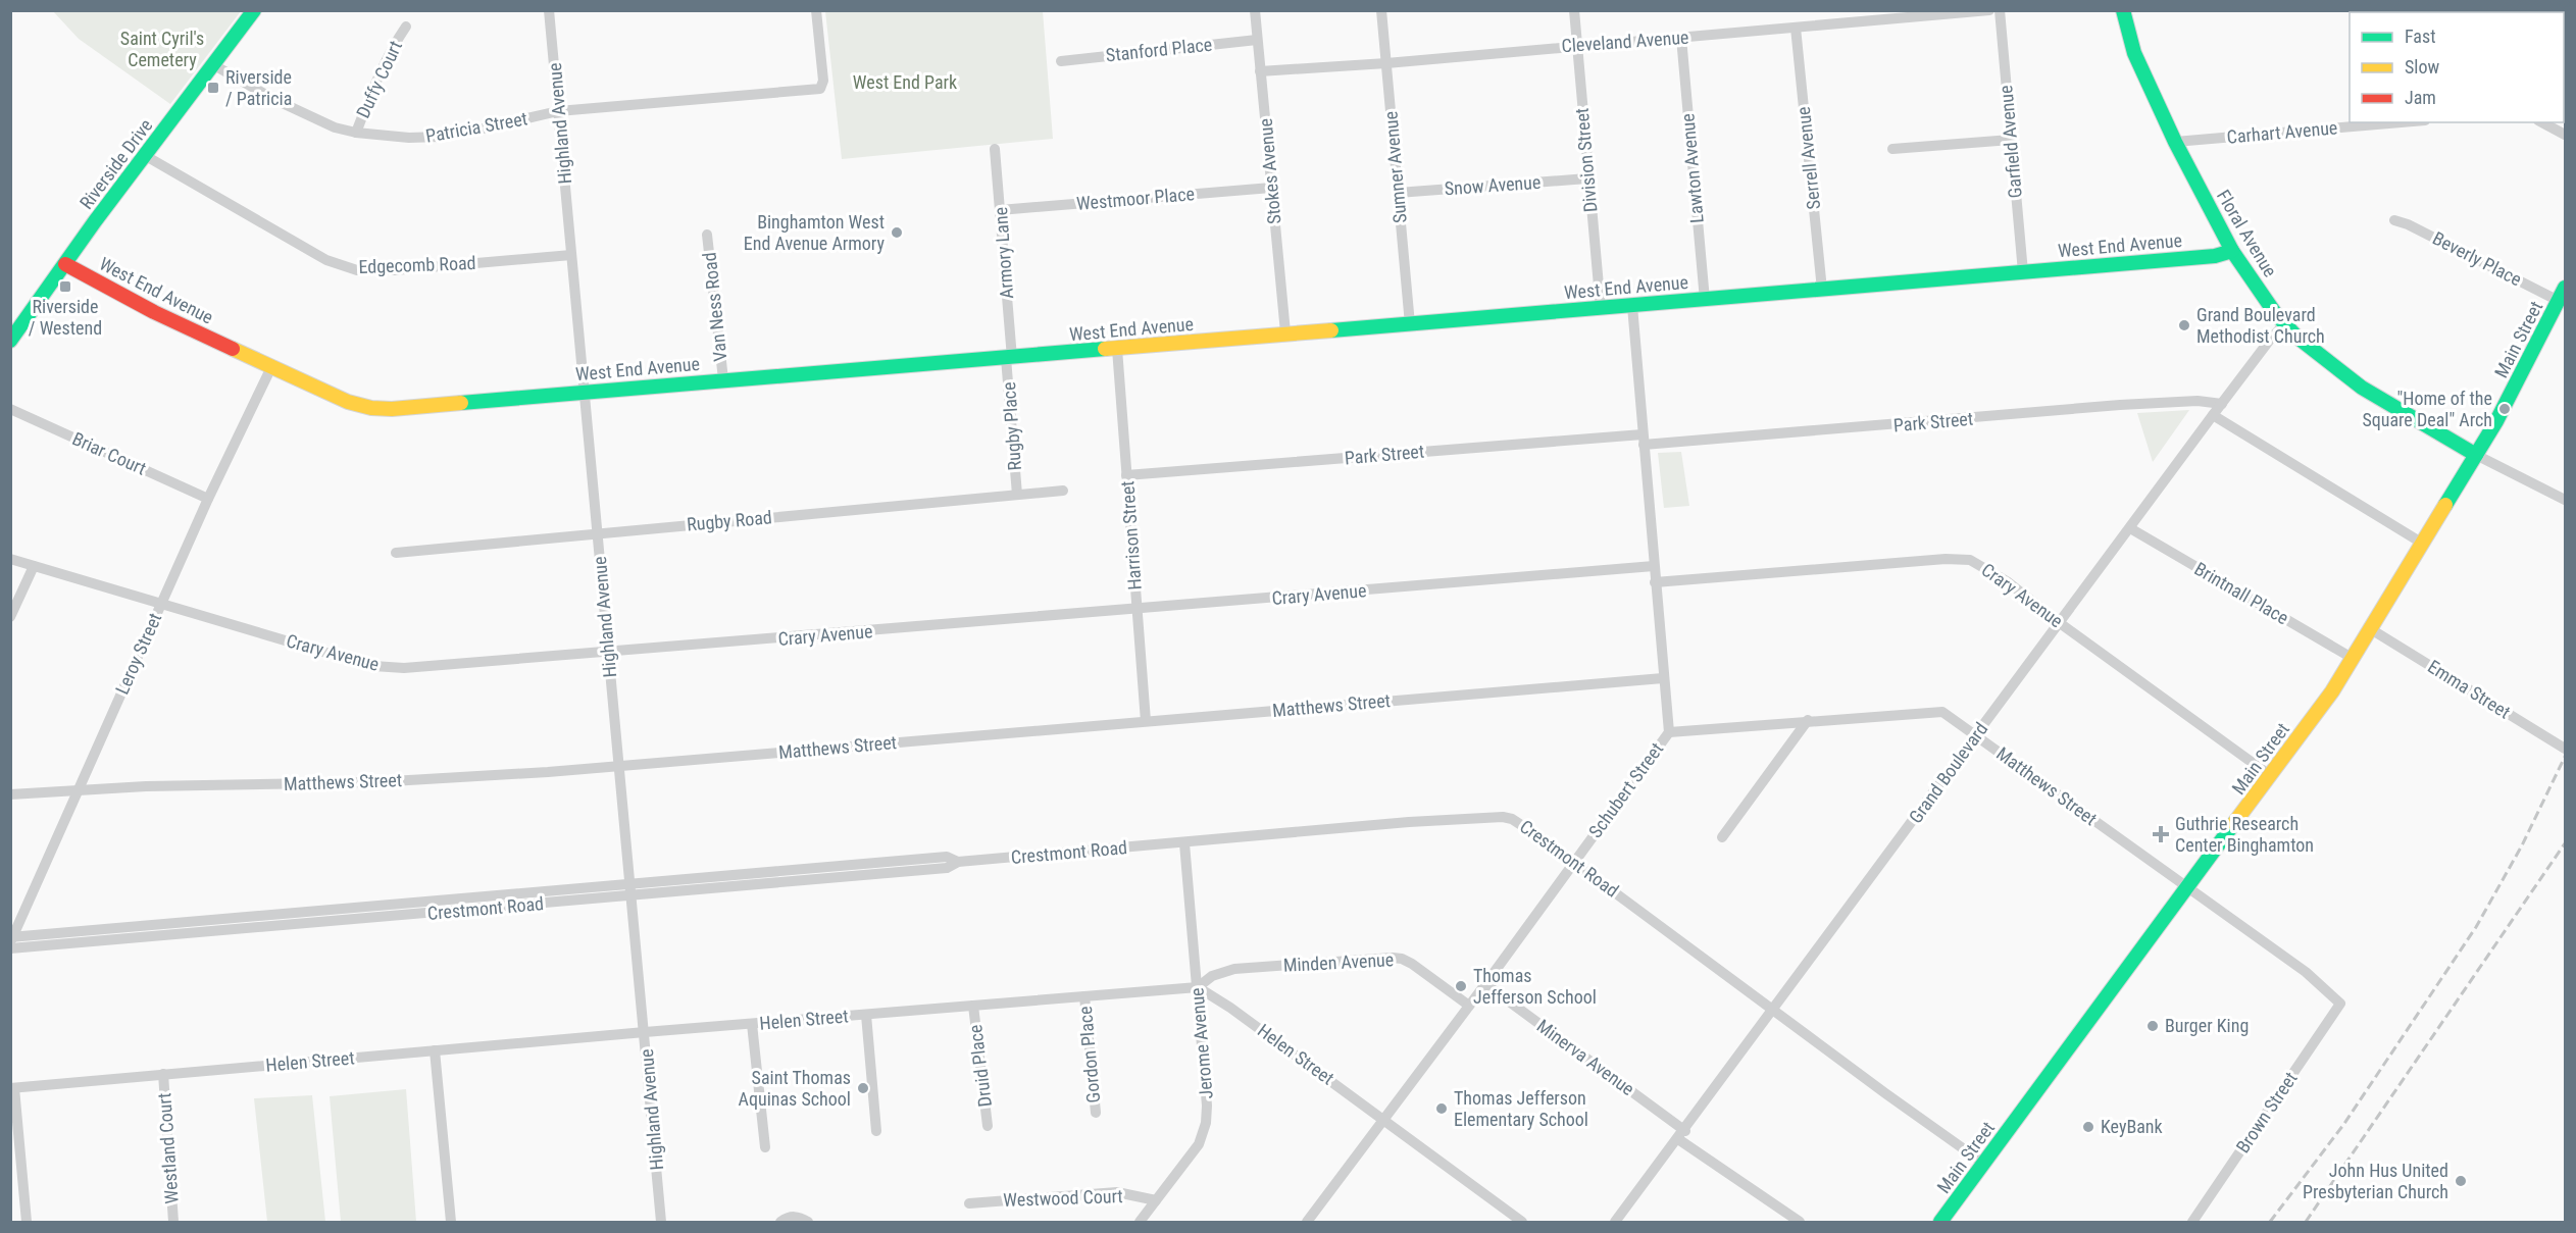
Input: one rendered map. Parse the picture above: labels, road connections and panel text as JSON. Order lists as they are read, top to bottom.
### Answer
{
  "streets": {
    "street": [
      "Cleveland Avenue",
      "Stanford Place",
      "Duffy Court",
      "Highland Avenue",
      "Patricia Street",
      "Carhart Avenue",
      "Garfield Avenue",
      "Serrell Avenue",
      "Division Street",
      "Riverside Drive",
      "Sumner Avenue",
      "Lawton Avenue",
      "Stokes Avenue",
      "Snow Avenue",
      "Westmoor Place",
      "Floral Avenue",
      "West End Avenue",
      "Armory Lane",
      "Beverly Place",
      "Edgecomb Road",
      "Van Ness Road",
      "Main Street",
      "Park Street",
      "Rugby Place",
      "Briar Court",
      "Rugby Road",
      "Harrison Street",
      "Brintnall Place",
      "Crary Avenue",
      "Leroy Street",
      "Emma Street",
      "Matthews Street",
      "Grand Boulevard",
      "Schubert Street",
      "Crestmont Road",
      "Minden Avenue",
      "Helen Street",
      "Jerome Avenue",
      "Gordon Place",
      "Minerva Avenue",
      "Druid Place",
      "Brown Street",
      "Westland Court",
      "Westwood Court"
    ]
  },
  "crossings": [
    ["Cleveland Avenue", "Serrell Avenue"],
    ["Cleveland Avenue", "Division Street"],
    ["Cleveland Avenue", "Sumner Avenue"],
    ["Cleveland Avenue", "Lawton Avenue"],
    ["Cleveland Avenue", "Stokes Avenue"],
    ["Stanford Place", "Stokes Avenue"],
    ["Duffy Court", "Patricia Street"],
    ["Highland Avenue", "Patricia Street"],
    ["Highland Avenue", "West End Avenue"],
    ["Highland Avenue", "Edgecomb Road"],
    ["Highland Avenue", "Rugby Road"],
    ["Highland Avenue", "Crary Avenue"],
    ["Highland Avenue", "Matthews Street"],
    ["Highland Avenue", "Crestmont Road"],
    ["Highland Avenue", "Helen Street"],
    ["Patricia Street", "Riverside Drive"],
    ["Carhart Avenue", "Floral Avenue"],
    ["Garfield Avenue", "West End Avenue"],
    ["Serrell Avenue", "West End Avenue"],
    ["Division Street", "Snow Avenue"],
    ["Division Street", "West End Avenue"],
    ["Riverside Drive", "West End Avenue"],
    ["Riverside Drive", "Edgecomb Road"],
    ["Sumner Avenue", "Snow Avenue"],
    ["Sumner Avenue", "West End Avenue"],
    ["Lawton Avenue", "West End Avenue"],
    ["Stokes Avenue", "Westmoor Place"],
    ["Stokes Avenue", "West End Avenue"],
    ["Westmoor Place", "Armory Lane"],
    ["Floral Avenue", "West End Avenue"],
    ["Floral Avenue", "Main Street"],
    ["Floral Avenue", "Grand Boulevard"],
    ["West End Avenue", "Armory Lane"],
    ["West End Avenue", "Van Ness Road"],
    ["West End Avenue", "Rugby Place"],
    ["West End Avenue", "Harrison Street"],
    ["West End Avenue", "Leroy Street"],
    ["West End Avenue", "Schubert Street"],
    ["Armory Lane", "Rugby Place"],
    ["Beverly Place", "Main Street"],
    ["Main Street", "Brintnall Place"],
    ["Main Street", "Crary Avenue"],
    ["Main Street", "Emma Street"],
    ["Main Street", "Matthews Street"],
    ["Main Street", "Crestmont Road"],
    ["Park Street", "Harrison Street"],
    ["Park Street", "Grand Boulevard"],
    ["Park Street", "Schubert Street"],
    ["Rugby Place", "Rugby Road"],
    ["Briar Court", "Leroy Street"],
    ["Harrison Street", "Crary Avenue"],
    ["Harrison Street", "Matthews Street"],
    ["Brintnall Place", "Grand Boulevard"],
    ["Crary Avenue", "Leroy Street"],
    ["Crary Avenue", "Grand Boulevard"],
    ["Crary Avenue", "Schubert Street"],
    ["Leroy Street", "Matthews Street"],
    ["Leroy Street", "Crestmont Road"],
    ["Matthews Street", "Grand Boulevard"],
    ["Matthews Street", "Schubert Street"],
    ["Matthews Street", "Brown Street"],
    ["Grand Boulevard", "Crestmont Road"],
    ["Grand Boulevard", "Minerva Avenue"],
    ["Schubert Street", "Crestmont Road"],
    ["Schubert Street", "Minden Avenue"],
    ["Schubert Street", "Helen Street"],
    ["Schubert Street", "Minerva Avenue"],
    ["Crestmont Road", "Jerome Avenue"],
    ["Minden Avenue", "Helen Street"],
    ["Minden Avenue", "Jerome Avenue"],
    ["Helen Street", "Jerome Avenue"],
    ["Helen Street", "Gordon Place"],
    ["Helen Street", "Druid Place"],
    ["Helen Street", "Westland Court"],
    ["Jerome Avenue", "Westwood Court"]
  ],
  "parks": ["Saint Cyril's Cemetery", "West End Park"],
  "places": {
    "transit": ["Riverside / Patricia", "Riverside / Westend"],
    "other": [
      "Binghamton West End Avenue Armory",
      "Grand Boulevard Methodist Church",
      "\"Home of the Square Deal\" Arch",
      "Thomas Jefferson School",
      "Burger King",
      "Saint Thomas Aquinas School",
      "Thomas Jefferson Elementary School",
      "KeyBank",
      "John Hus United Presbyterian Church"
    ],
    "health": ["Guthrie Research Center Binghamton"]
  },
  "legend": ["Fast", "Slow", "Jam"]
}
